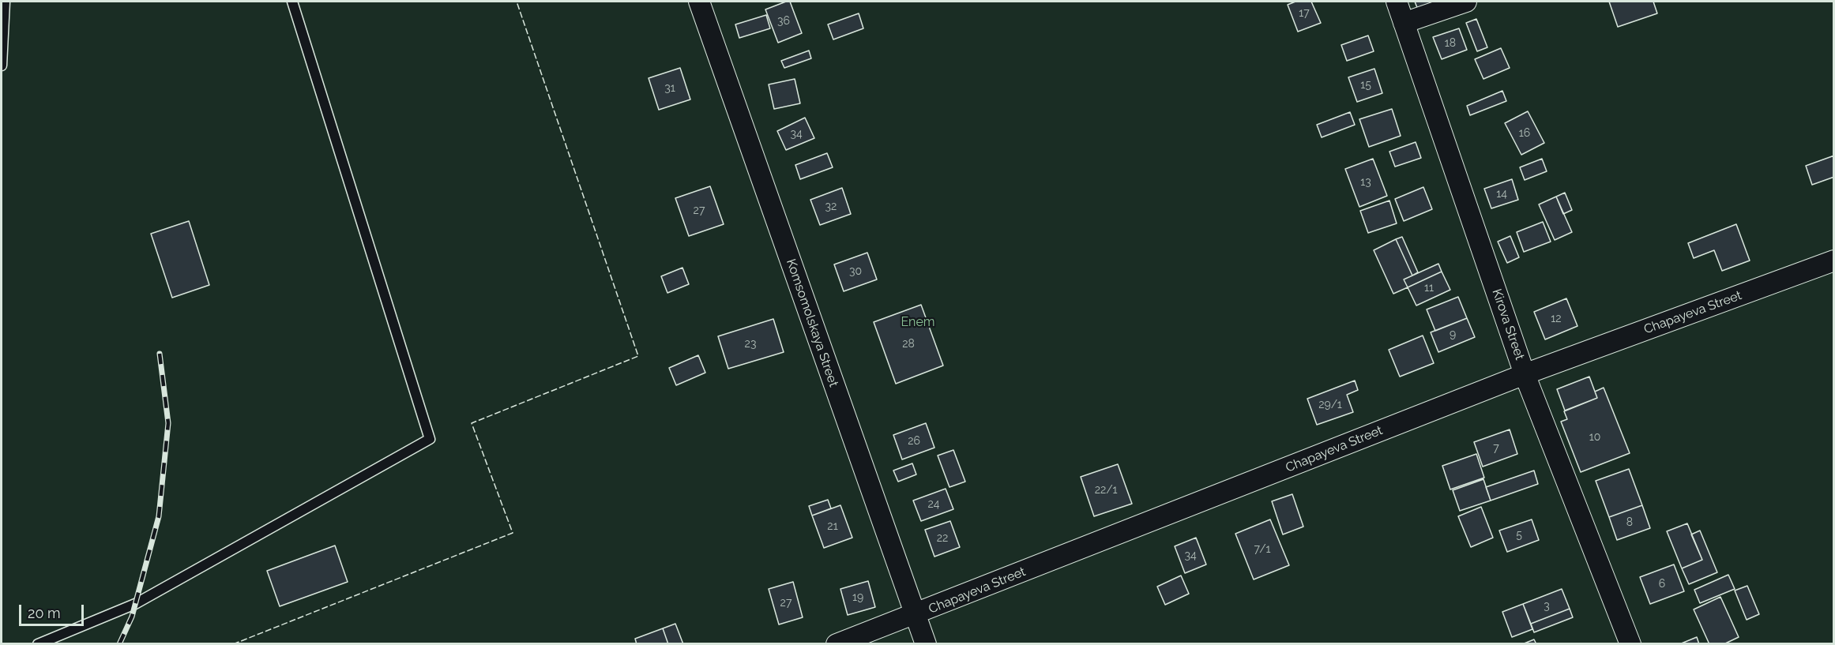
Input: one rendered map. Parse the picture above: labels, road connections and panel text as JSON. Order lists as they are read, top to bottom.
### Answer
{
  "streets": {
    "street": ["Chapayeva Street", "Komsomolskaya Street", "Kirova Street"]
  },
  "crossings": [
    ["Chapayeva Street", "Komsomolskaya Street"],
    ["Chapayeva Street", "Kirova Street"]
  ],
  "parks": ["Enem"],
  "house_numbers": [
    "17",
    "36",
    "18",
    "15",
    "31",
    "16",
    "34",
    "13",
    "14",
    "32",
    "27",
    "30",
    "11",
    "12",
    "9",
    "23",
    "28",
    "29/1",
    "10",
    "26",
    "7",
    "22/1",
    "24",
    "8",
    "21",
    "5",
    "22",
    "7/1",
    "34",
    "6",
    "19",
    "27",
    "3"
  ],
  "scale_bar": "20 m"
}
